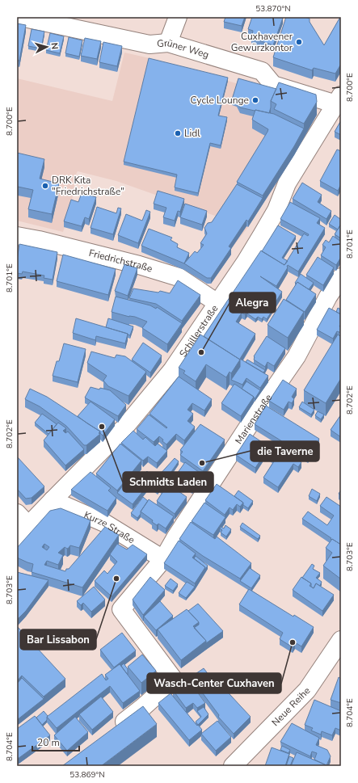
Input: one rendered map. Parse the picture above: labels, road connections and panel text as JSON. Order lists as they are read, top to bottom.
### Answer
{
  "streets": {
    "street": [
      "Grüner Weg",
      "Friedrichstraße",
      "Schillerstraße",
      "Marienstraße",
      "Kurze Straße",
      "Neue Reihe"
    ]
  },
  "crossings": [
    ["Grüner Weg", "Schillerstraße"],
    ["Friedrichstraße", "Schillerstraße"],
    ["Schillerstraße", "Kurze Straße"],
    ["Marienstraße", "Kurze Straße"]
  ],
  "places": [
    "Cuxhavener Gewürzkontor",
    "Cycle Lounge",
    "Lidl",
    "DRK Kita \"Friedrichstraße\"",
    "Alegra",
    "Schmidts Laden",
    "die Taverne",
    "Bar Lissabon",
    "Wasch-Center Cuxhaven"
  ],
  "scale_bar": "20 m",
  "north": "right",
  "coordinates": [
    "53.870°N",
    "8.700°E",
    "8.701°E",
    "8.702°E",
    "8.703°E",
    "8.704°E",
    "53.869°N"
  ]
}
